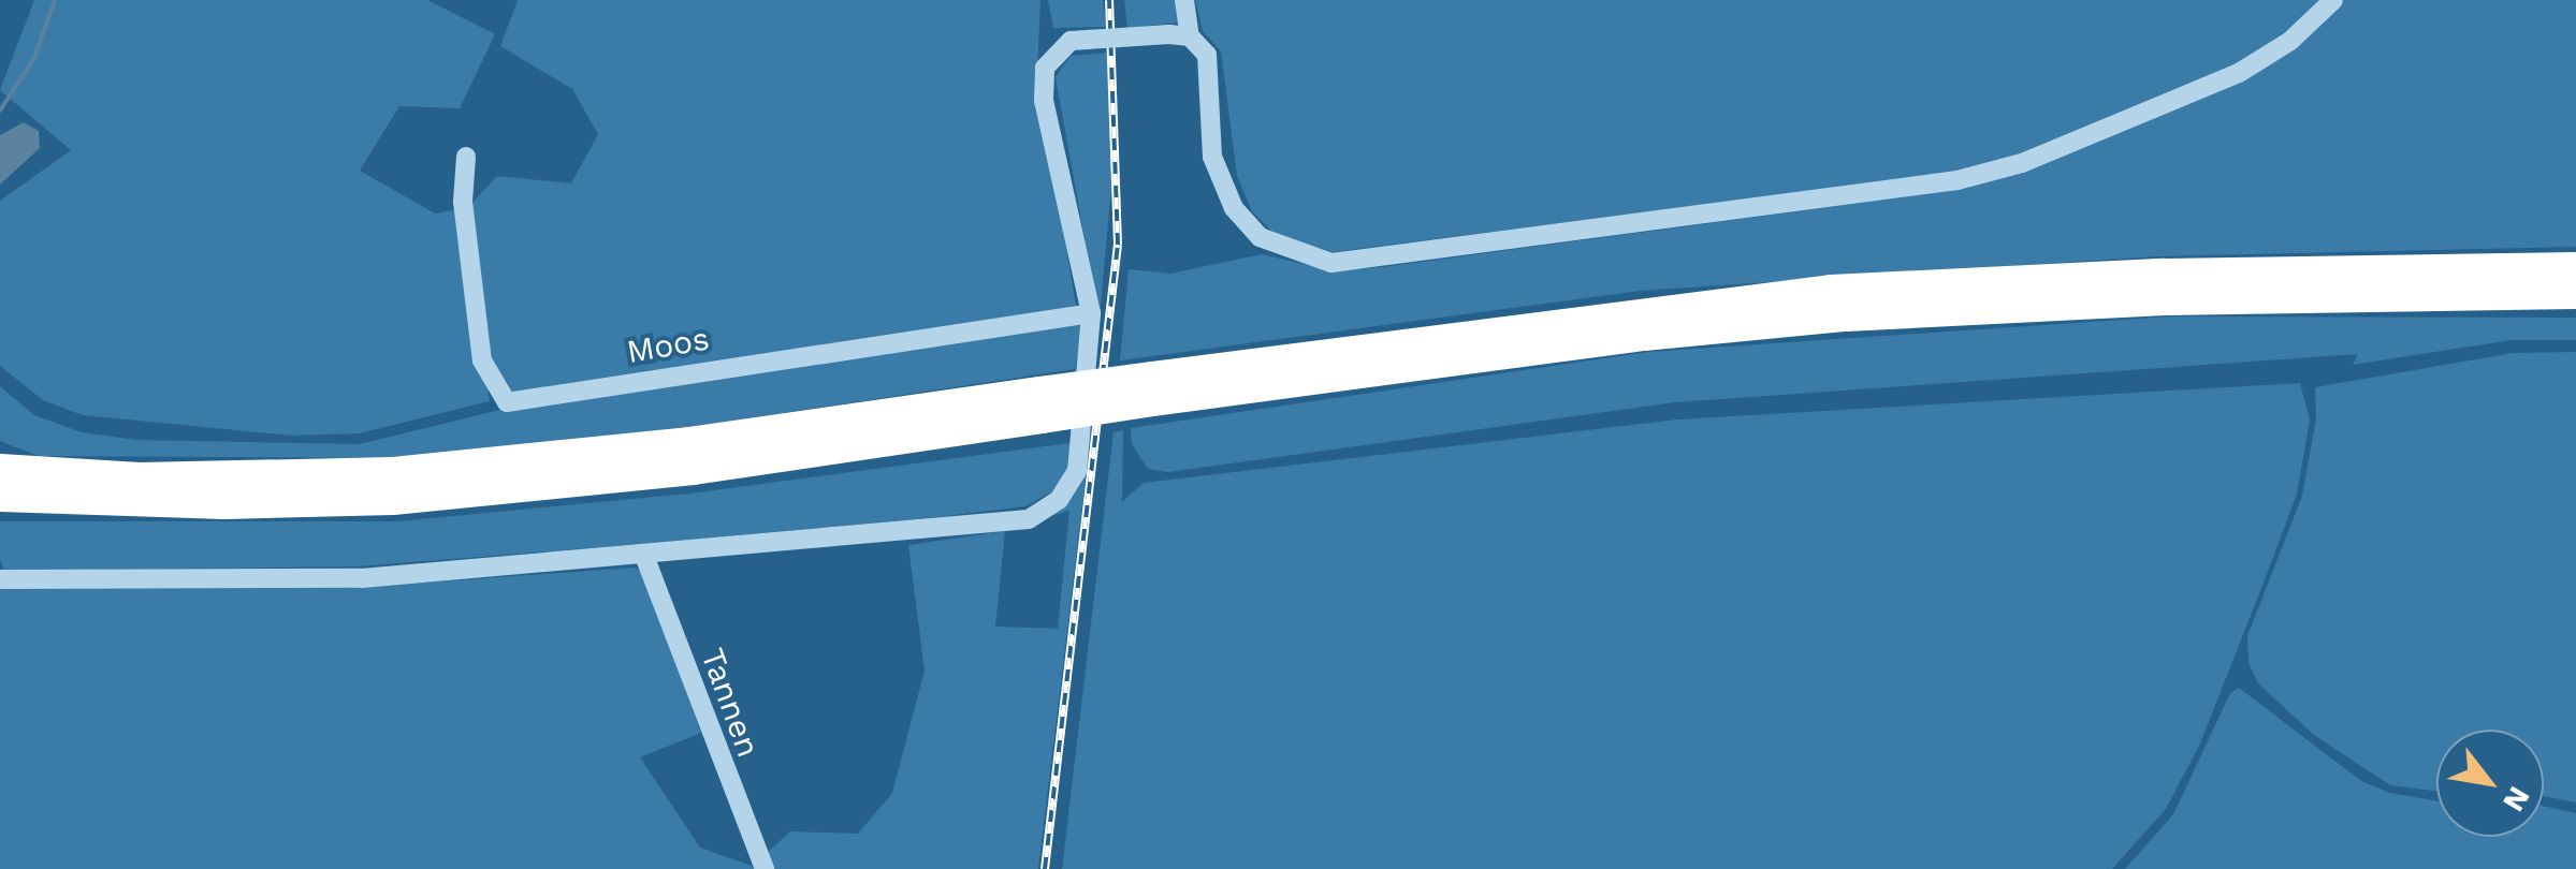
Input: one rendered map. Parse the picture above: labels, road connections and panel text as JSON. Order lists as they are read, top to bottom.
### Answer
{
  "streets": {
    "street": ["Moos", "Tannen"]
  },
  "north": "bottom right"
}
